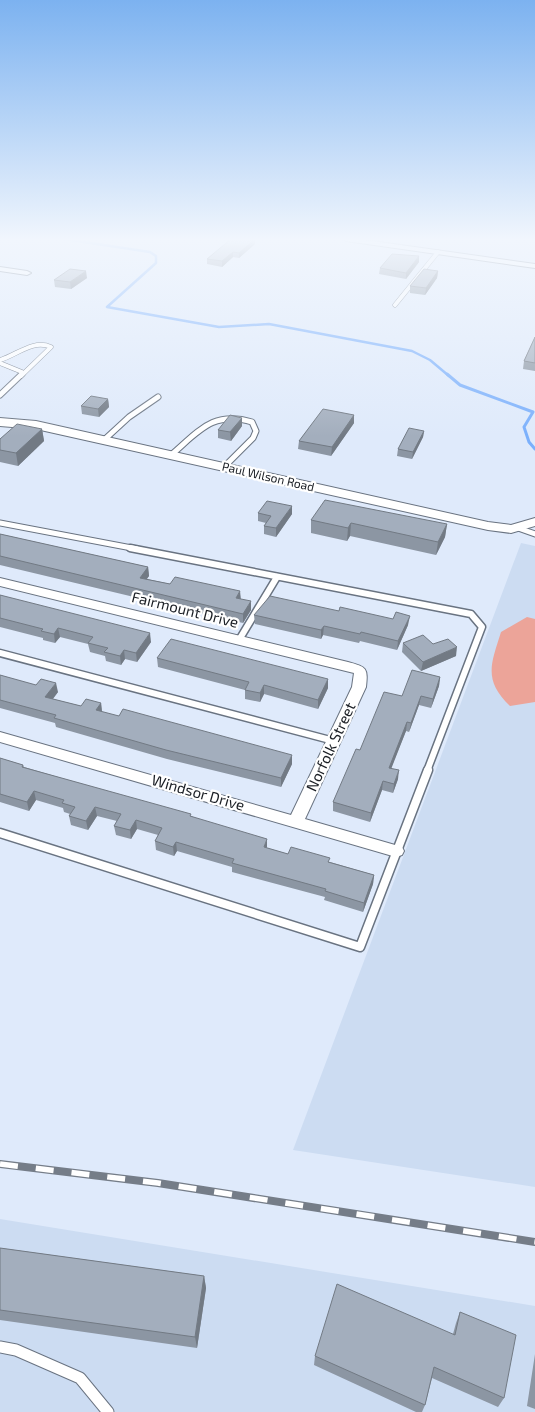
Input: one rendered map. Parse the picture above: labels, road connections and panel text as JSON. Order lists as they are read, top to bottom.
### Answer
{
  "streets": {
    "street": [
      "Paul Wilson Road",
      "Fairmount Drive",
      "Norfolk Street",
      "Windsor Drive"
    ]
  },
  "crossings": [
    ["Fairmount Drive", "Norfolk Street"],
    ["Norfolk Street", "Windsor Drive"]
  ]
}
